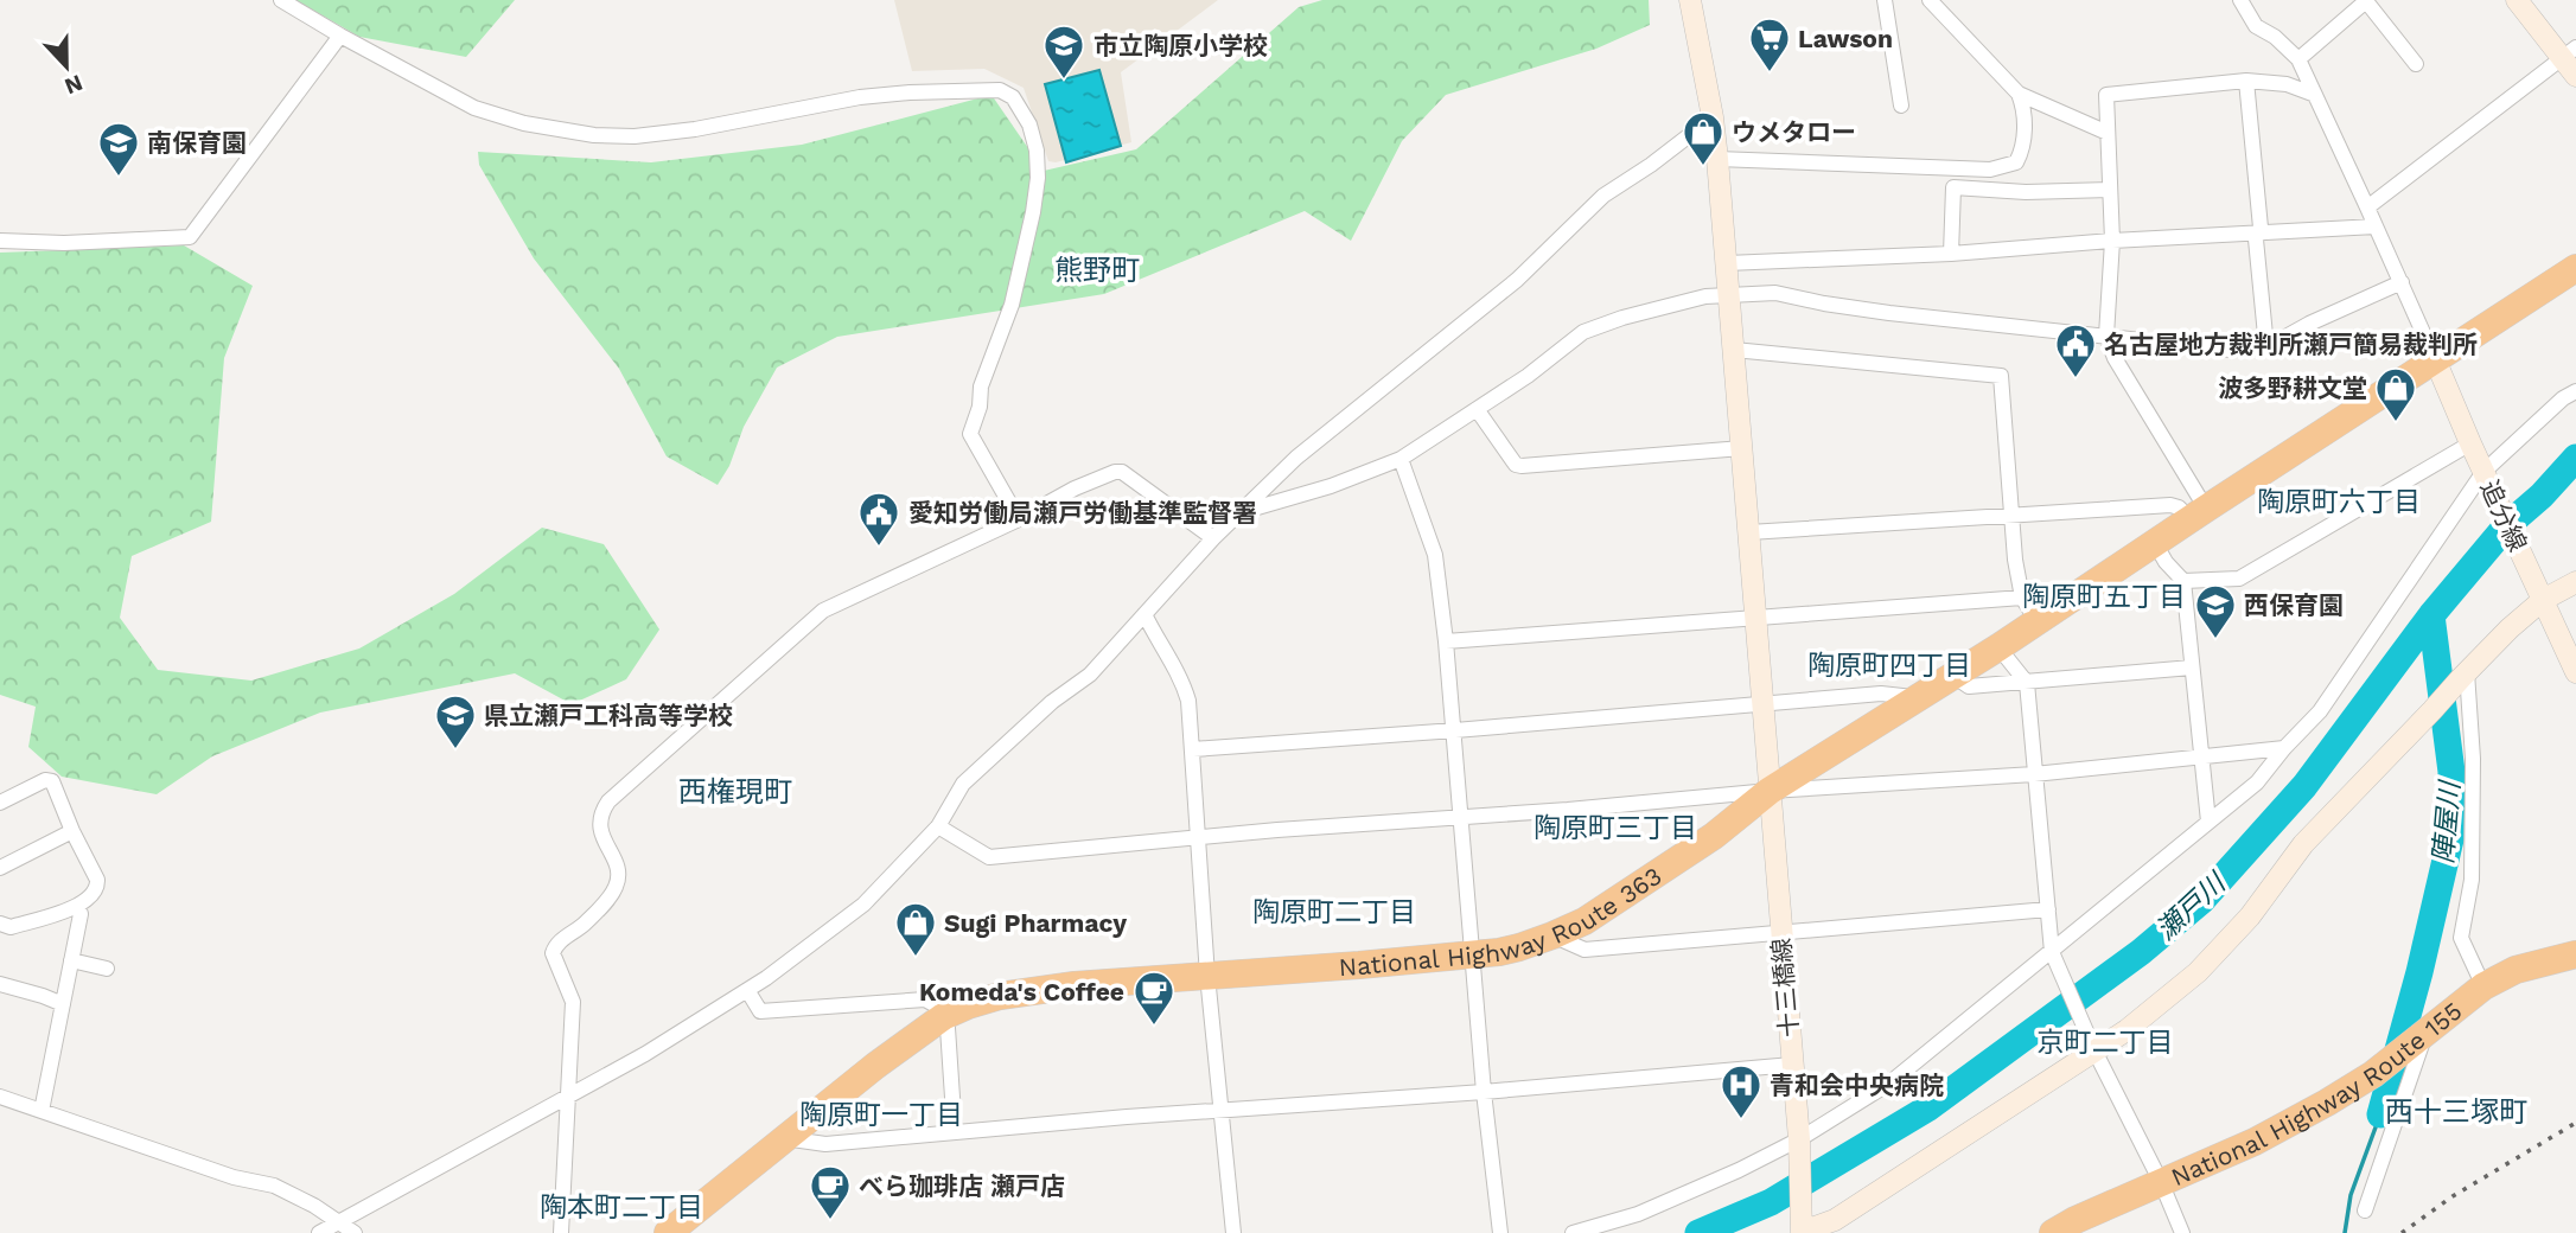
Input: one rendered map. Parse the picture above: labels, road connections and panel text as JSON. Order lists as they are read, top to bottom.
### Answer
{
  "streets": {
    "highway": ["National Highway Route 363", "National Highway Route 155"],
    "street": ["追分線", "十三橋線"]
  },
  "crossings": [
    ["追分線", "National Highway Route 363"],
    ["National Highway Route 363", "十三橋線"]
  ],
  "districts": [
    "熊野町",
    "陶原町六丁目",
    "陶原町五丁目",
    "陶原町四丁目",
    "西権現町",
    "陶原町三丁目",
    "陶原町二丁目",
    "京町二丁目",
    "西十三塚町",
    "陶原町一丁目",
    "陶本町二丁目"
  ],
  "water": ["陣屋川", "瀬戸川"],
  "places": {
    "supermarket": ["Lawson"],
    "school or university": [
      "市立陶原小学校",
      "南保育園",
      "西保育園",
      "県立瀬戸工科高等学校"
    ],
    "shop": ["ウメタロー", "波多野耕文堂", "Sugi Pharmacy"],
    "public building": ["名古屋地方裁判所瀬戸簡易裁判所", "愛知労働局瀬戸労働基準監督署"],
    "cafe": ["Komeda's Coffee", "べら珈琲店 瀬戸店"],
    "hospital": ["青和会中央病院"]
  },
  "north": "bottom"
}
